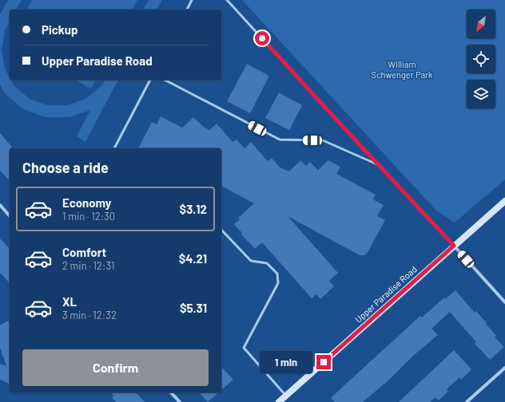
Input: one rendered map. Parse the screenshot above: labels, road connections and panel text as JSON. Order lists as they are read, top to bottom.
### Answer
{
  "streets": {
    "main road": ["Upper Paradise Road"]
  },
  "parks": ["William Schwenger Park"],
  "north": "bottom left",
  "page": {
    "banner": ["Pickup", "Upper Paradise Road"],
    "heading": "Choose a ride",
    "list": [
      {
        "name": "Economy",
        "note": "1 min · 12:30",
        "value": "$3.12"
      },
      {
        "name": "Comfort",
        "note": "2 min · 12:31",
        "value": "$4.21"
      },
      {
        "name": "XL",
        "note": "3 min · 12:32",
        "value": "$5.31"
      }
    ],
    "buttons": "Confirm",
    "bubble": "1 min"
  }
}
